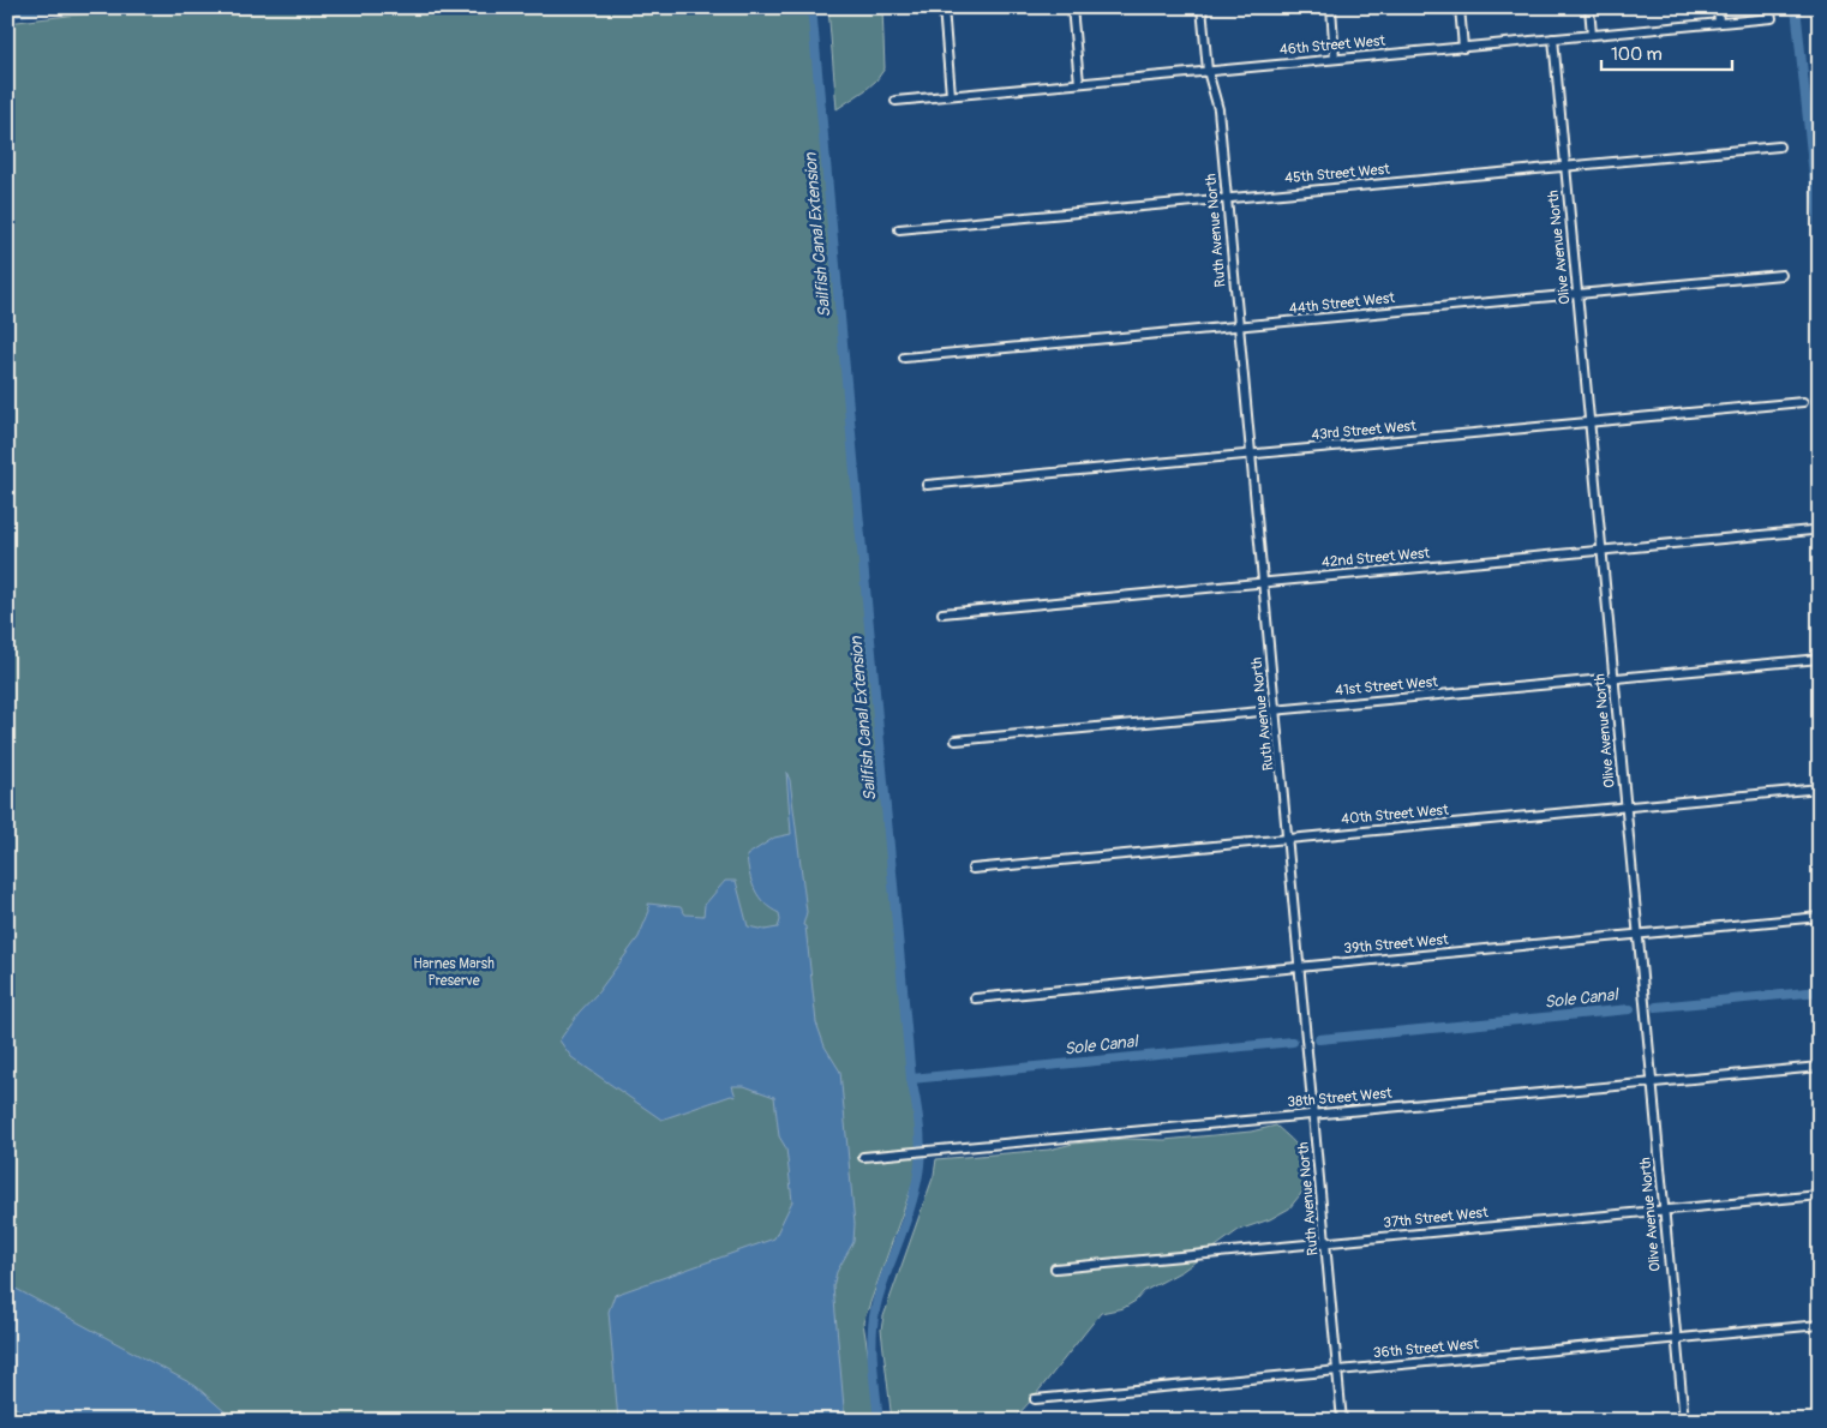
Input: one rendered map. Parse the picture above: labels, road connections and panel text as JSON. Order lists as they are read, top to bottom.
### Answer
{
  "streets": {
    "street": [
      "46th Street West",
      "45th Street West",
      "Ruth Avenue North",
      "Olive Avenue North",
      "44th Street West",
      "43rd Street West",
      "42nd Street West",
      "41st Street West",
      "40th Street West",
      "39th Street West",
      "38th Street West",
      "37th Street West",
      "36th Street West"
    ]
  },
  "crossings": [
    ["46th Street West", "Ruth Avenue North"],
    ["46th Street West", "Olive Avenue North"],
    ["45th Street West", "Ruth Avenue North"],
    ["45th Street West", "Olive Avenue North"],
    ["Ruth Avenue North", "44th Street West"],
    ["Ruth Avenue North", "43rd Street West"],
    ["Ruth Avenue North", "42nd Street West"],
    ["Ruth Avenue North", "41st Street West"],
    ["Ruth Avenue North", "40th Street West"],
    ["Ruth Avenue North", "39th Street West"],
    ["Ruth Avenue North", "38th Street West"],
    ["Ruth Avenue North", "37th Street West"],
    ["Ruth Avenue North", "36th Street West"],
    ["Olive Avenue North", "44th Street West"],
    ["Olive Avenue North", "43rd Street West"],
    ["Olive Avenue North", "42nd Street West"],
    ["Olive Avenue North", "41st Street West"],
    ["Olive Avenue North", "40th Street West"],
    ["Olive Avenue North", "39th Street West"],
    ["Olive Avenue North", "38th Street West"],
    ["Olive Avenue North", "37th Street West"],
    ["Olive Avenue North", "36th Street West"]
  ],
  "water": ["Sailfish Canal Extension", "Sole Canal"],
  "parks": ["Harnes Marsh Preserve"],
  "scale_bar": "100 m"
}
